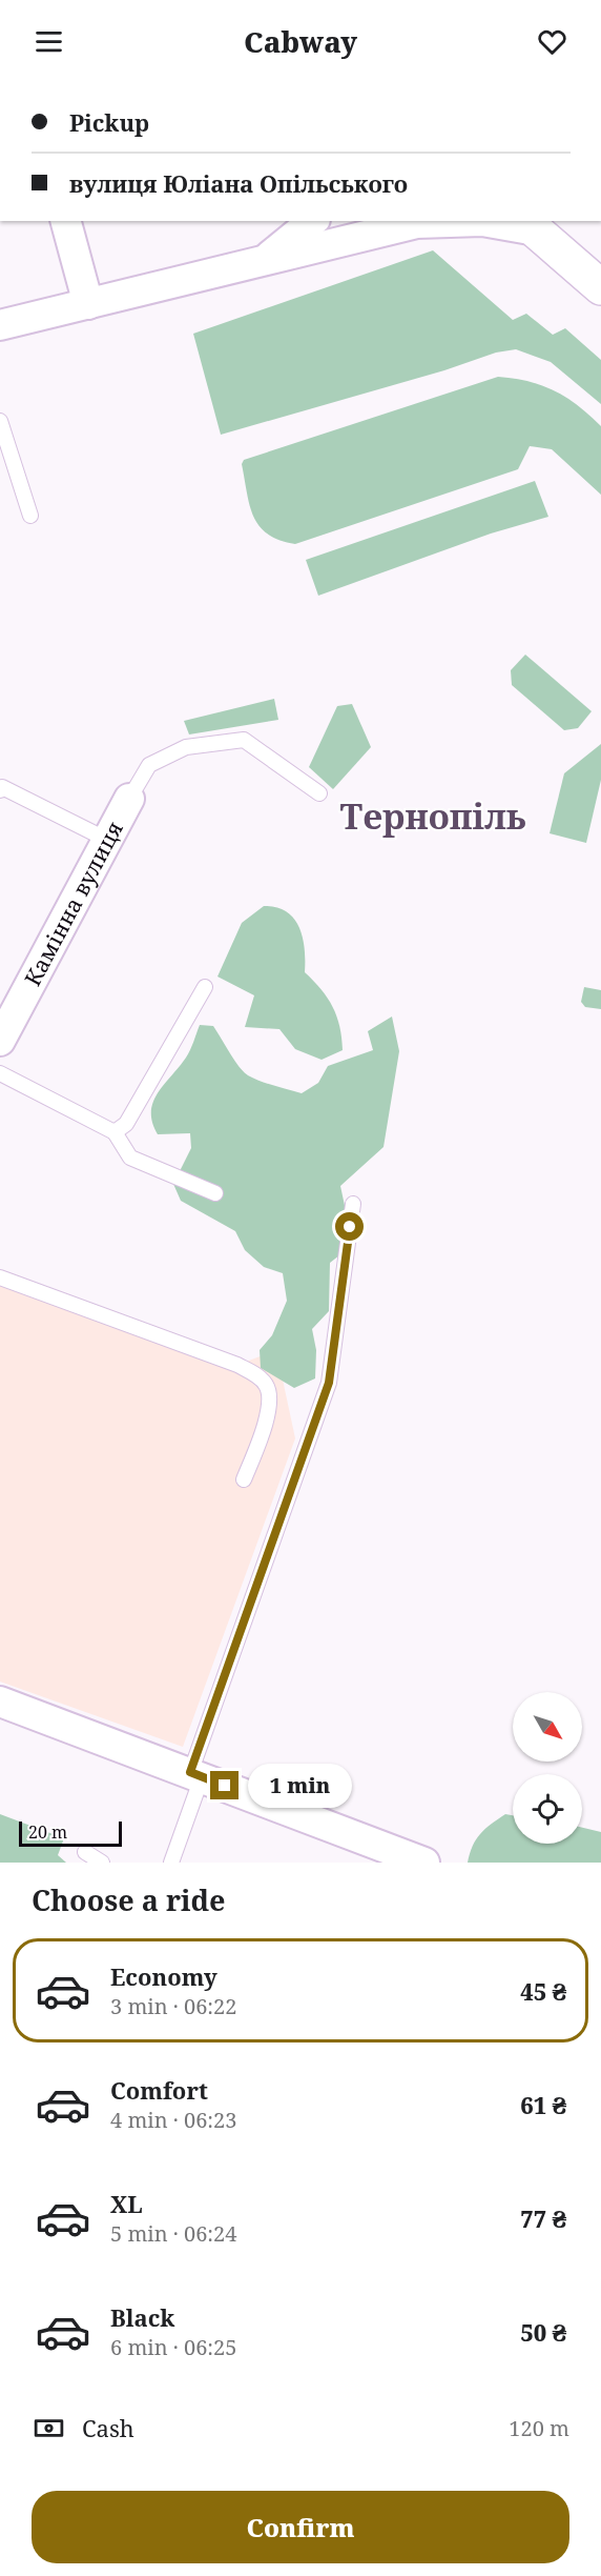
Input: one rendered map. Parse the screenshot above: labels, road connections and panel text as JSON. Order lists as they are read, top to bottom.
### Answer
{
  "streets": {
    "street": ["Камінна вулиця"]
  },
  "districts": ["Тернопіль"],
  "scale_bar": "20 m",
  "north": "bottom right",
  "page": {
    "header": "Cabway",
    "banner": ["Pickup", "вулиця Юліана Опільського"],
    "bubble": "1 min",
    "scale": "20 m",
    "heading": "Choose a ride",
    "list": [
      {
        "name": "Economy",
        "note": "3 min · 06:22",
        "value": "45 ₴"
      },
      {
        "name": "Comfort",
        "note": "4 min · 06:23",
        "value": "61 ₴"
      },
      {
        "name": "XL",
        "note": "5 min · 06:24",
        "value": "77 ₴"
      },
      {
        "name": "Black",
        "note": "6 min · 06:25",
        "value": "50 ₴"
      }
    ],
    "pay": ["Cash", "120 m"],
    "buttons": "Confirm"
  }
}
